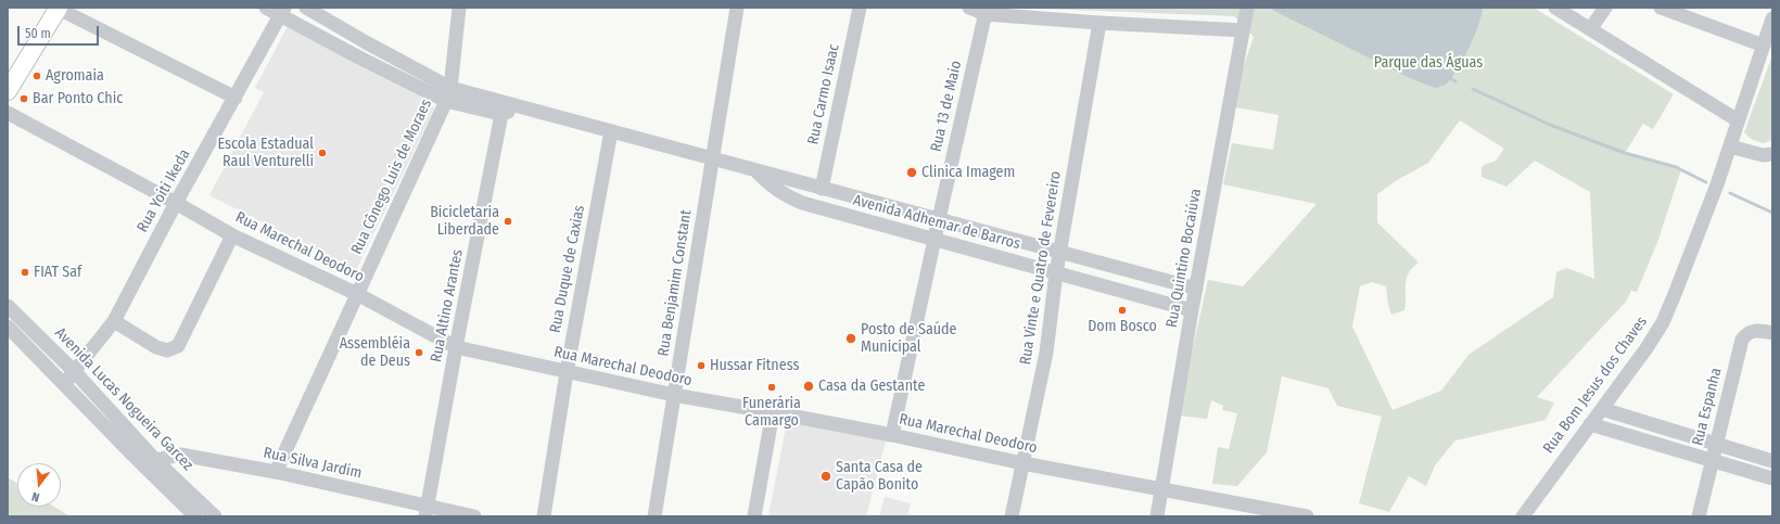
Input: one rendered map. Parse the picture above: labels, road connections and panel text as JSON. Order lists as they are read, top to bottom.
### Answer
{
  "streets": {
    "street": [
      "Rua Carmo Isaac",
      "Rua 13 de Maio",
      "Rua Cônego Luis de Moraes",
      "Rua Yoiti Ikeda",
      "Avenida Adhemar de Barros",
      "Rua Marechal Deodoro",
      "Rua Quintino Bocaiúva",
      "Rua Vinte e Quatro de Fevereiro",
      "Rua Duque de Caxias",
      "Rua Benjamim Constant",
      "Rua Altino Arantes",
      "Rua Bom Jesus dos Chaves",
      "Avenida Lucas Nogueira Garcez",
      "Rua Espanha",
      "Rua Silva Jardim"
    ]
  },
  "crossings": [
    ["Rua Carmo Isaac", "Avenida Adhemar de Barros"],
    ["Rua 13 de Maio", "Avenida Adhemar de Barros"],
    ["Rua 13 de Maio", "Rua Marechal Deodoro"],
    ["Rua Cônego Luis de Moraes", "Rua Marechal Deodoro"],
    ["Rua Cônego Luis de Moraes", "Rua Silva Jardim"],
    ["Rua Yoiti Ikeda", "Rua Marechal Deodoro"],
    ["Rua Yoiti Ikeda", "Avenida Lucas Nogueira Garcez"],
    ["Avenida Adhemar de Barros", "Rua Quintino Bocaiúva"],
    ["Avenida Adhemar de Barros", "Rua Vinte e Quatro de Fevereiro"],
    ["Avenida Adhemar de Barros", "Rua Duque de Caxias"],
    ["Avenida Adhemar de Barros", "Rua Benjamim Constant"],
    ["Avenida Adhemar de Barros", "Rua Altino Arantes"],
    ["Rua Marechal Deodoro", "Rua Quintino Bocaiúva"],
    ["Rua Marechal Deodoro", "Rua Vinte e Quatro de Fevereiro"],
    ["Rua Marechal Deodoro", "Rua Duque de Caxias"],
    ["Rua Marechal Deodoro", "Rua Benjamim Constant"],
    ["Rua Marechal Deodoro", "Rua Altino Arantes"],
    ["Rua Altino Arantes", "Rua Silva Jardim"],
    ["Avenida Lucas Nogueira Garcez", "Rua Silva Jardim"]
  ],
  "parks": ["Parque das Águas"],
  "places": [
    "Agromaia",
    "Bar Ponto Chic",
    "Escola Estadual Raul Venturelli",
    "Clinica Imagem",
    "Bicicletaria Liberdade",
    "FIAT Saf",
    "Dom Bosco",
    "Posto de Saúde Municipal",
    "Assembléia de Deus",
    "Hussar Fitness",
    "Casa da Gestante",
    "Funerária Camargo",
    "Santa Casa de Capão Bonito"
  ],
  "scale_bar": "50 m",
  "north": "bottom"
}
